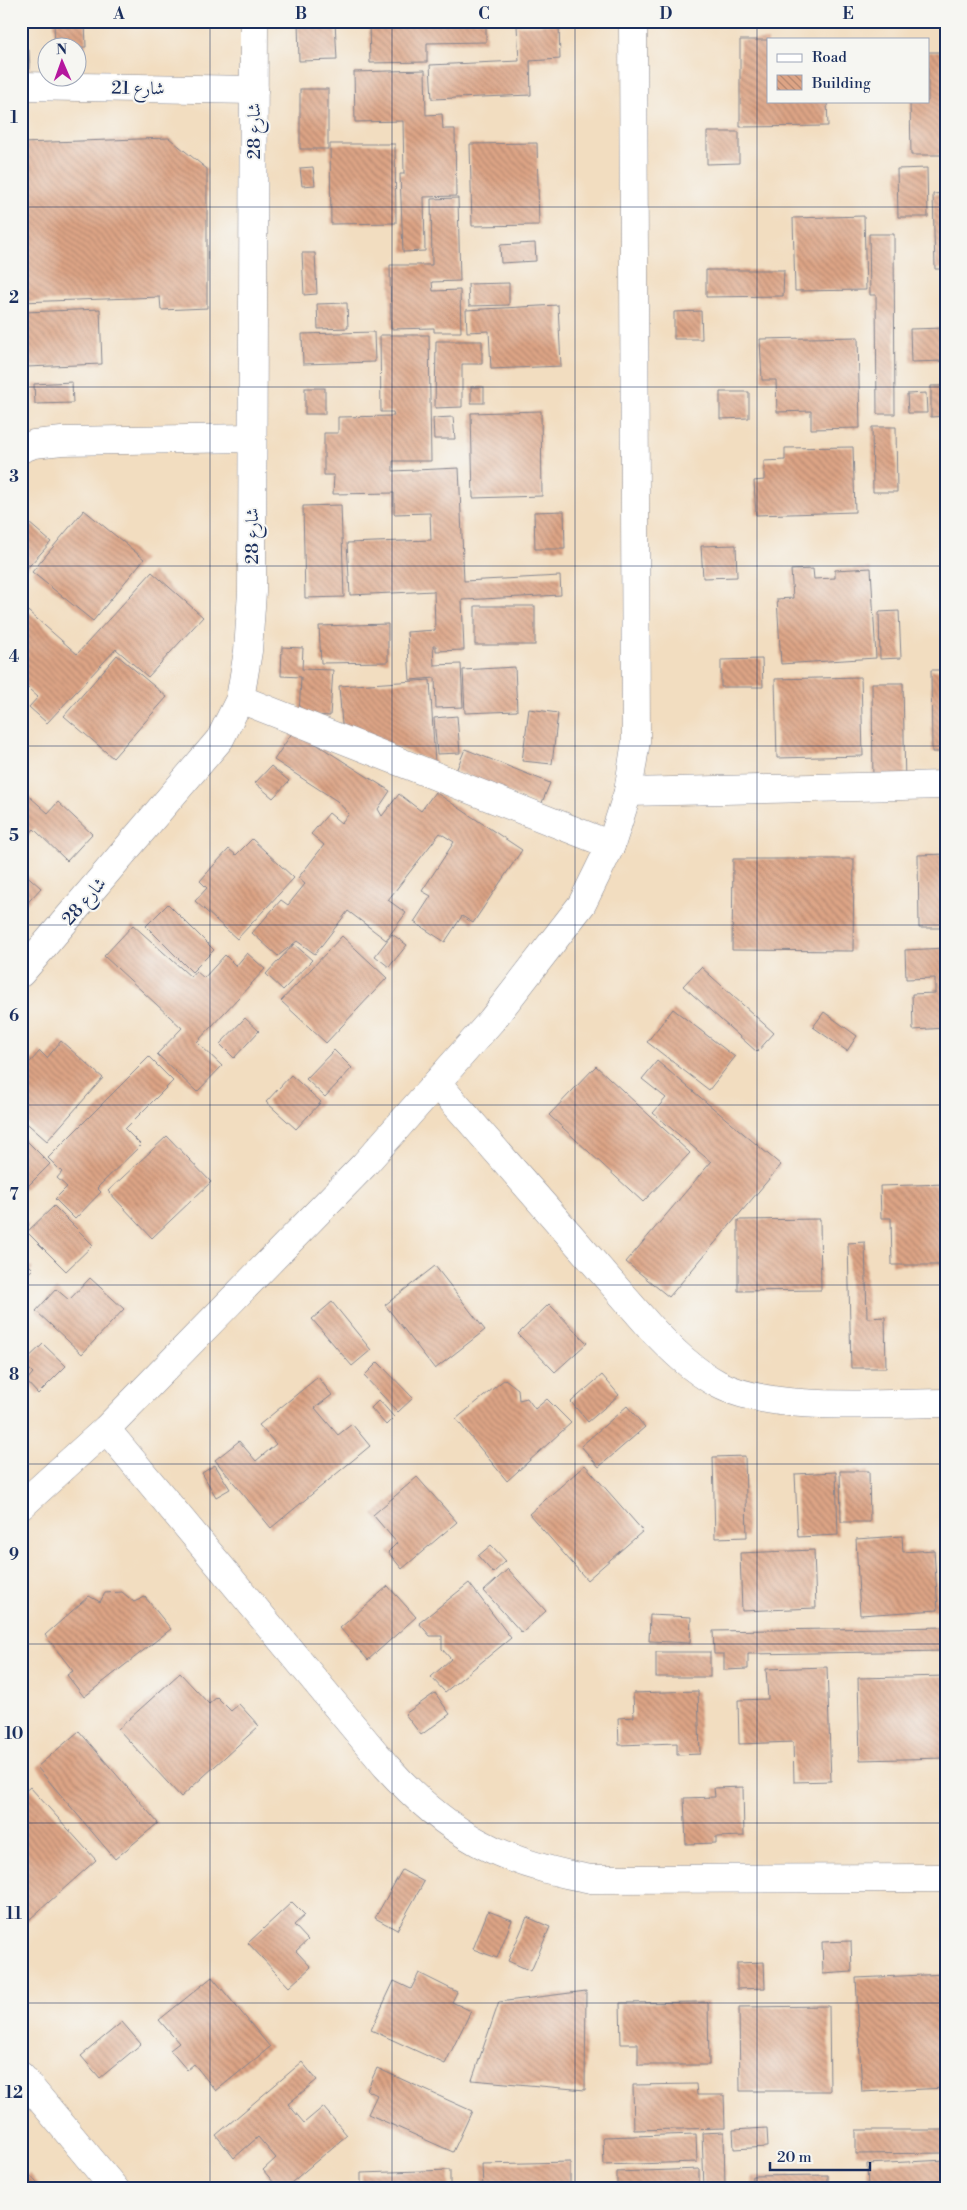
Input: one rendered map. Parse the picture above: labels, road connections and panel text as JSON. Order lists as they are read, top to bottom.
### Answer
{
  "streets": {
    "street": ["شارع 21", "شارع 28"]
  },
  "crossings": [
    ["شارع 21", "شارع 28"]
  ],
  "legend": ["Road", "Building"],
  "scale_bar": "20 m",
  "north": "top",
  "grid": {
    "columns": [
      "A",
      "B",
      "C",
      "D",
      "E"
    ],
    "rows": [
      "1",
      "2",
      "3",
      "4",
      "5",
      "6",
      "7",
      "8",
      "9",
      "10",
      "11",
      "12"
    ]
  }
}
